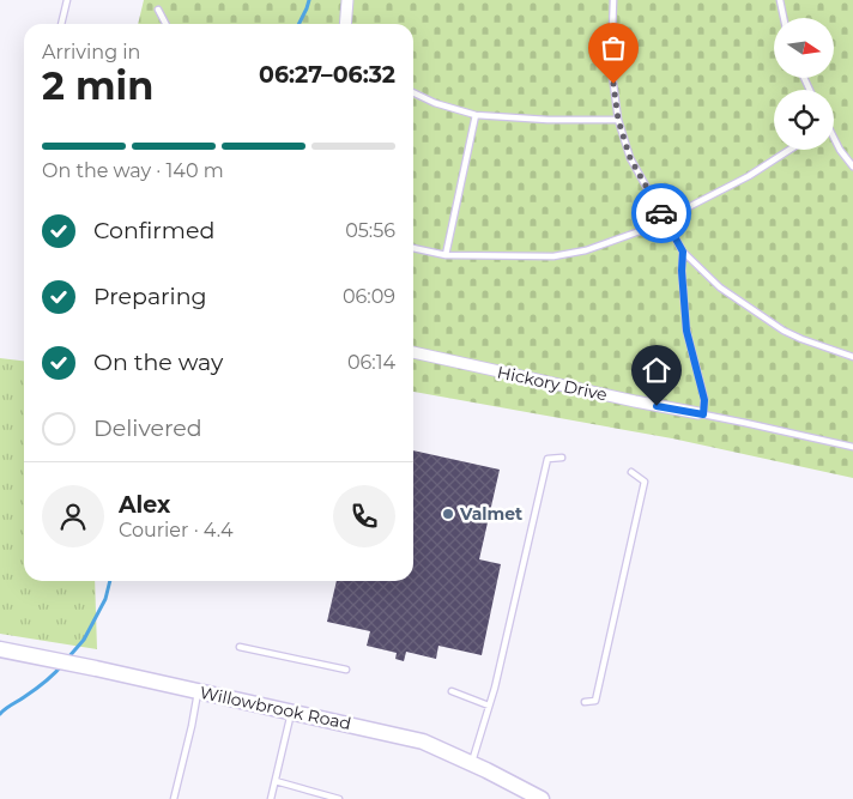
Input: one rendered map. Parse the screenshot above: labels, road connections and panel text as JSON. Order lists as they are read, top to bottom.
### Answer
{
  "streets": {
    "street": ["Hickory Drive", "Willowbrook Road"]
  },
  "places": ["Valmet"],
  "north": "right",
  "page": {
    "heading": ["2 min", "Arriving in", "06:27–06:32"],
    "panel": ["Alex", "Courier · 4.4"],
    "bar": "On the way · 140 m",
    "list": [
      ["Confirmed", "05:56"],
      ["Preparing", "06:09"],
      ["On the way", "06:14"],
      "Delivered"
    ]
  }
}
